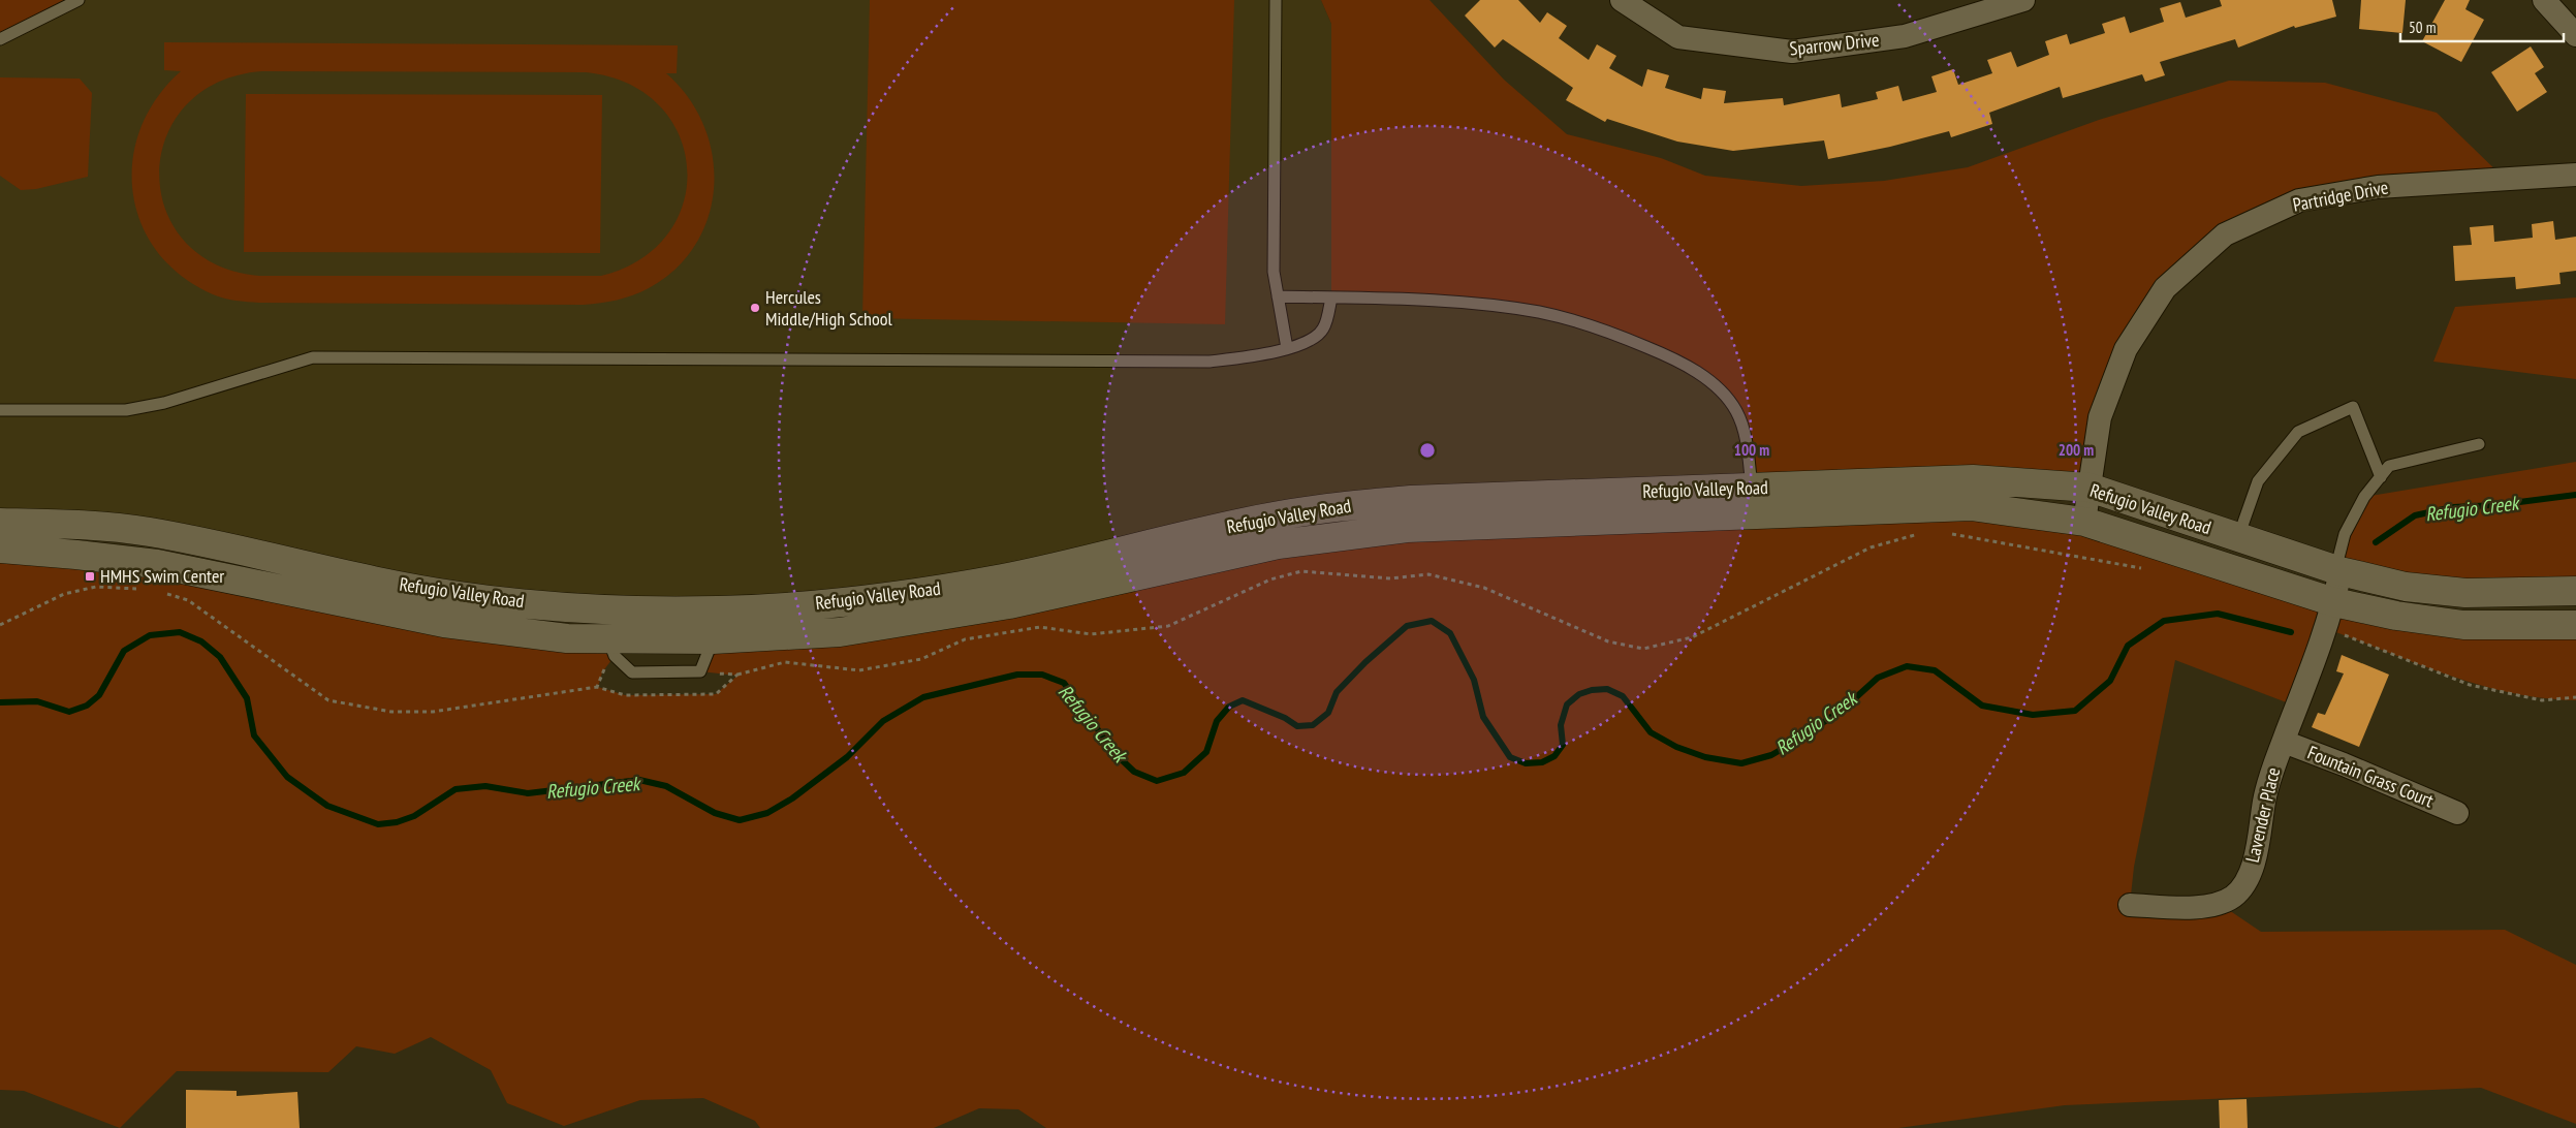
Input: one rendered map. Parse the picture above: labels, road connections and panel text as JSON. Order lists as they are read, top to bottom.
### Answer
{
  "streets": {
    "street": [
      "Sparrow Drive",
      "Partridge Drive",
      "Refugio Valley Road",
      "Fountain Grass Court",
      "Lavender Place"
    ]
  },
  "crossings": [
    ["Partridge Drive", "Refugio Valley Road"],
    ["Refugio Valley Road", "Lavender Place"],
    ["Fountain Grass Court", "Lavender Place"]
  ],
  "water": ["Refugio Creek"],
  "places": {
    "other": ["Hercules Middle/High School"],
    "transit": ["HMHS Swim Center"]
  },
  "scale_bar": "50 m",
  "rings": ["100 m", "200 m"]
}
